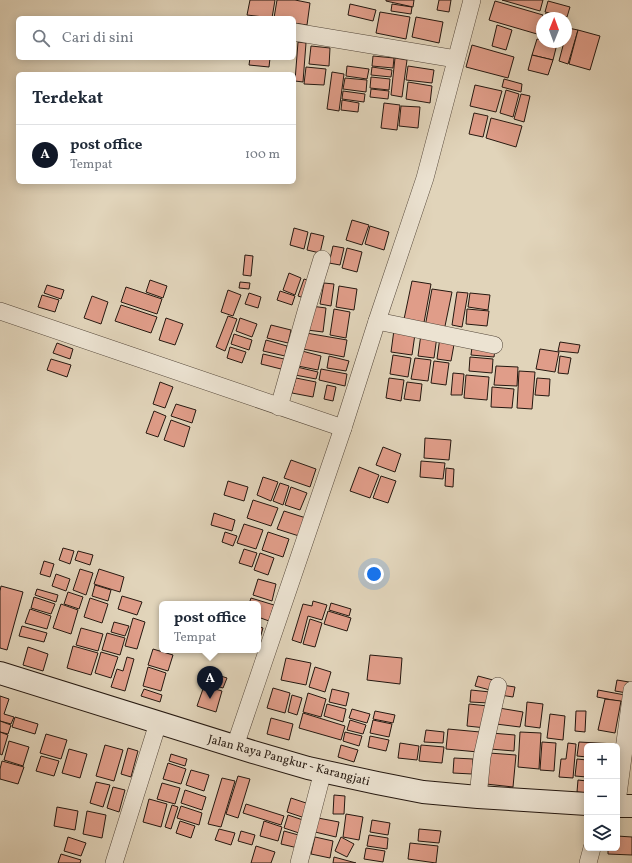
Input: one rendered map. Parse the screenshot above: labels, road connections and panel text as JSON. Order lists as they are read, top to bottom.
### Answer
{
  "streets": {
    "main road": ["Jalan Raya Pangkur - Karangjati"]
  },
  "north": "top",
  "page": {
    "search": "Cari di sini",
    "heading": "Terdekat",
    "list": [
      {
        "mark": "A",
        "name": "post office",
        "note": "Tempat",
        "value": "100 m"
      }
    ],
    "popup": ["post office", "Tempat"],
    "pins": "A",
    "map_buttons": ["+", "−"]
  }
}
